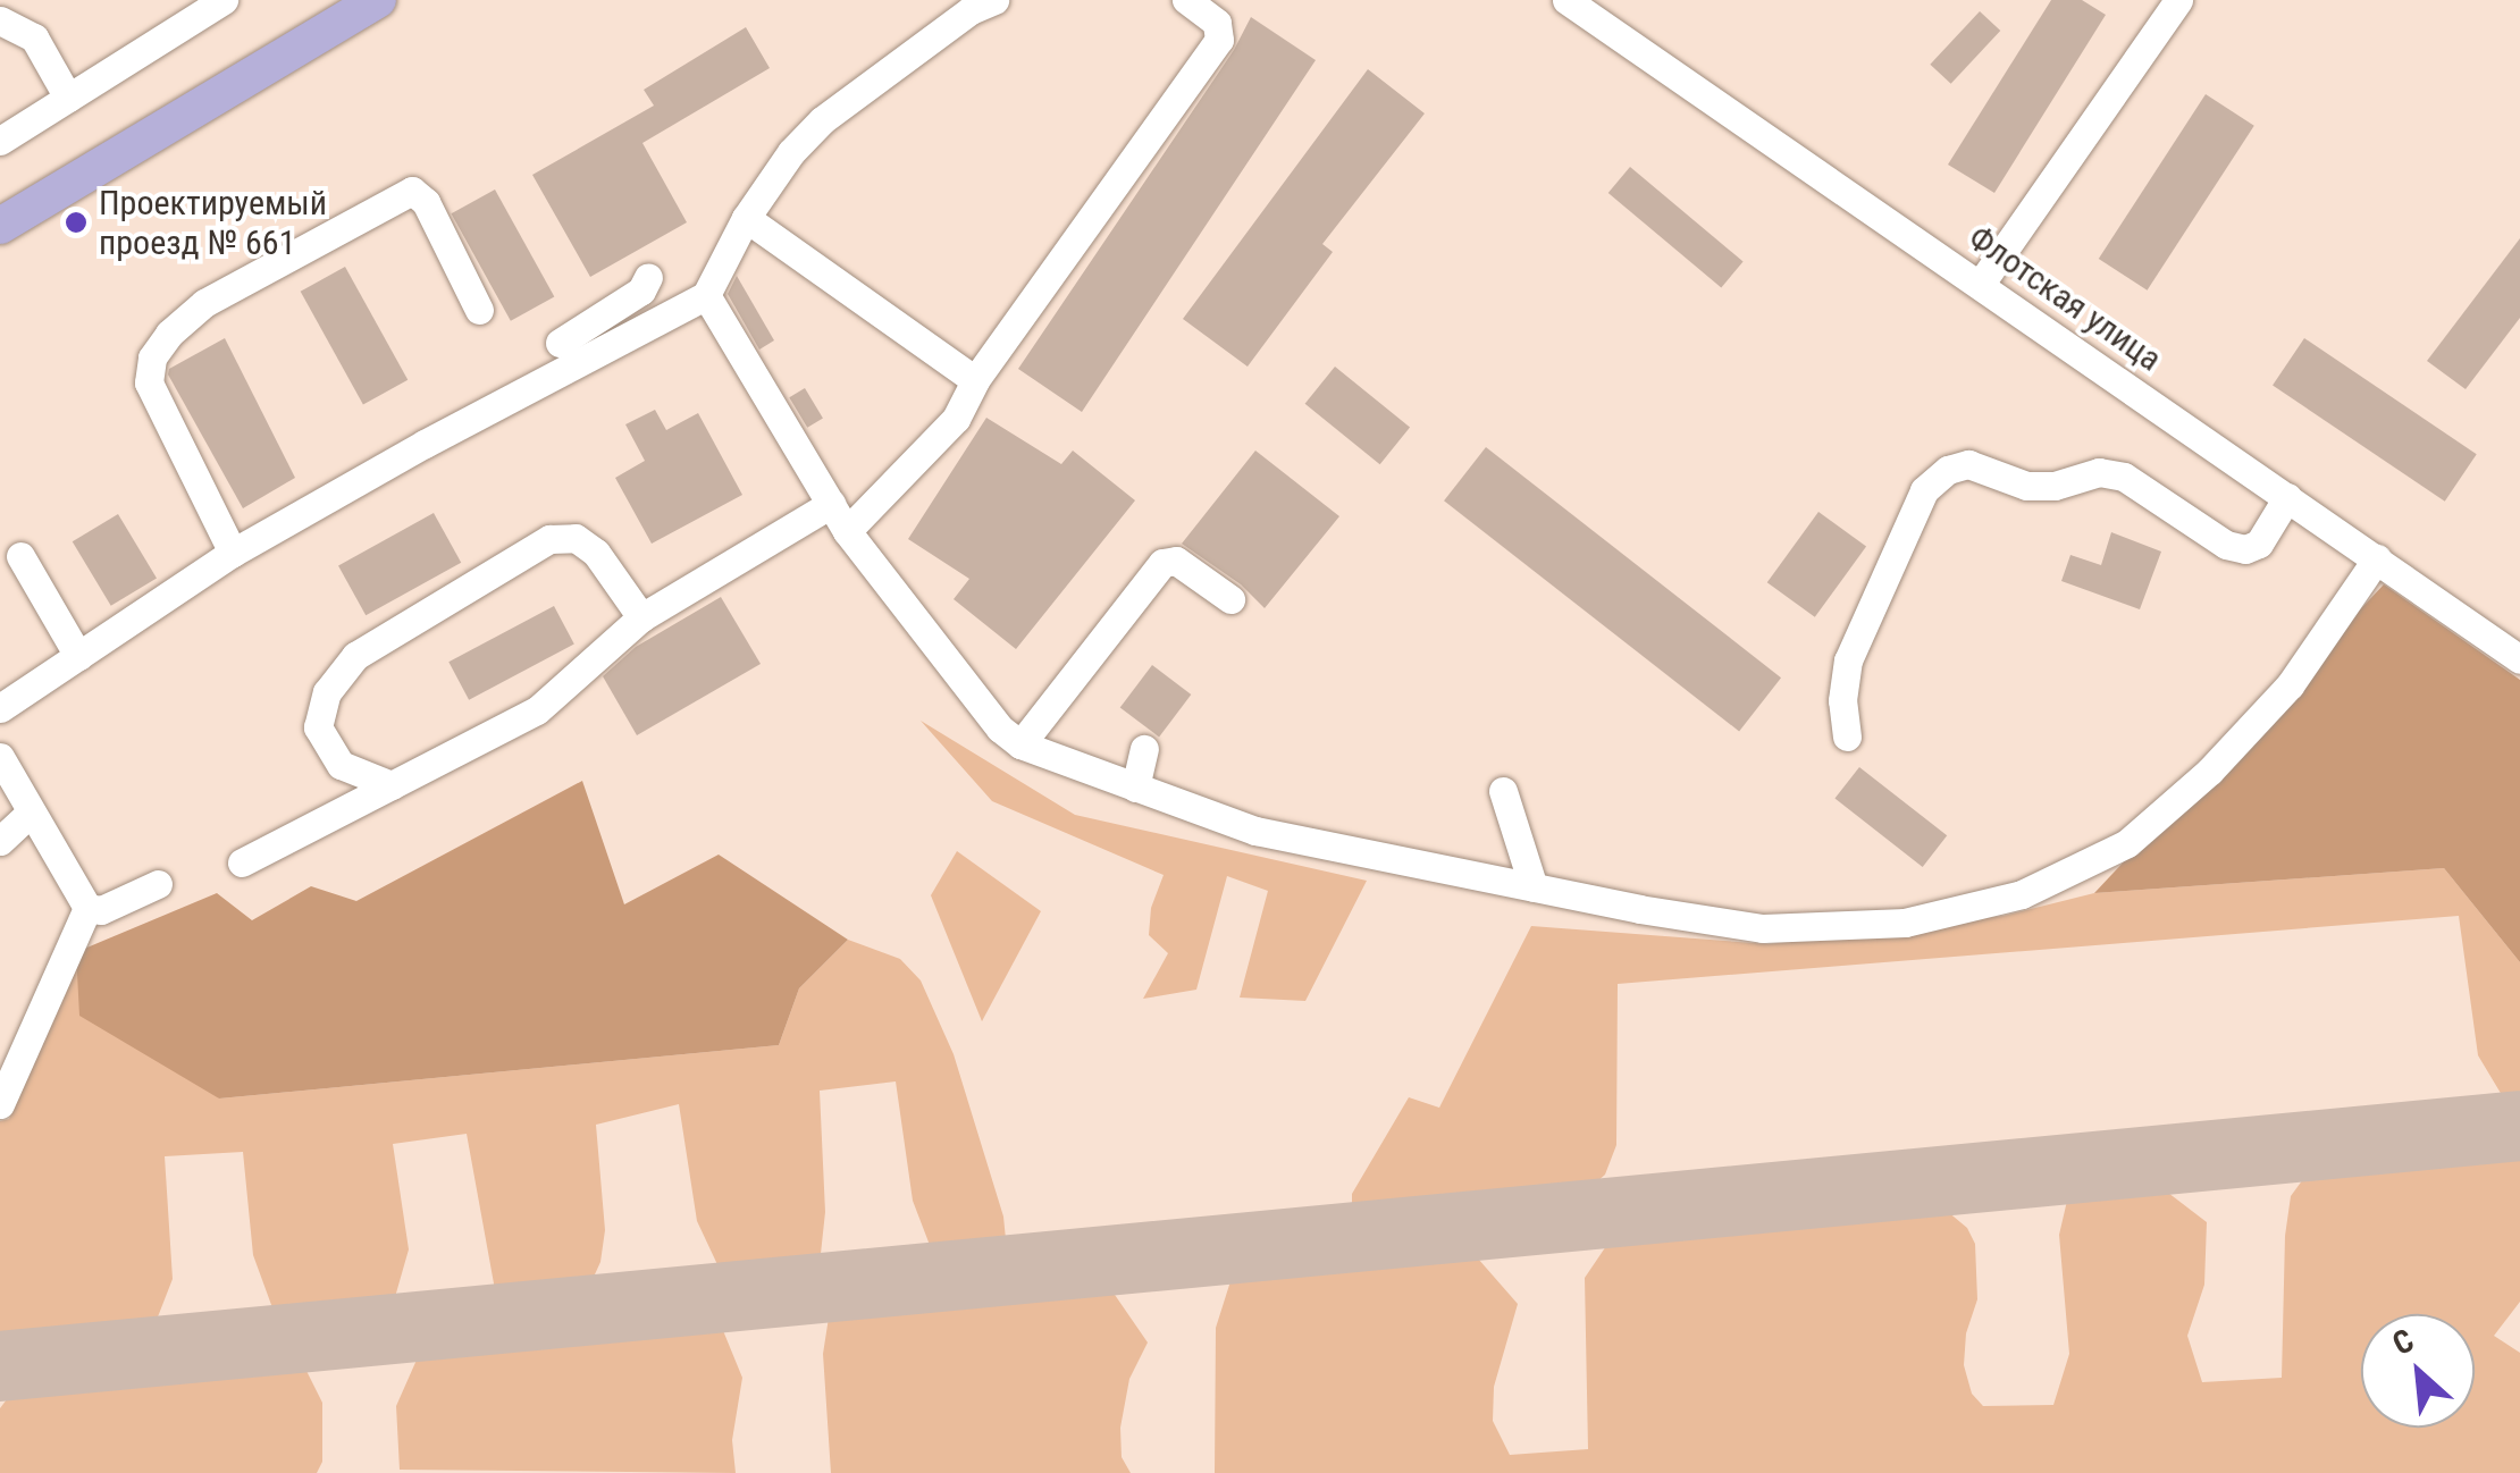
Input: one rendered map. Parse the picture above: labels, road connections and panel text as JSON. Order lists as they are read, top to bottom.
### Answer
{
  "streets": {
    "street": ["Флотская улица"]
  },
  "places": ["Проектируемый проезд № 661"],
  "north": "top left"
}
